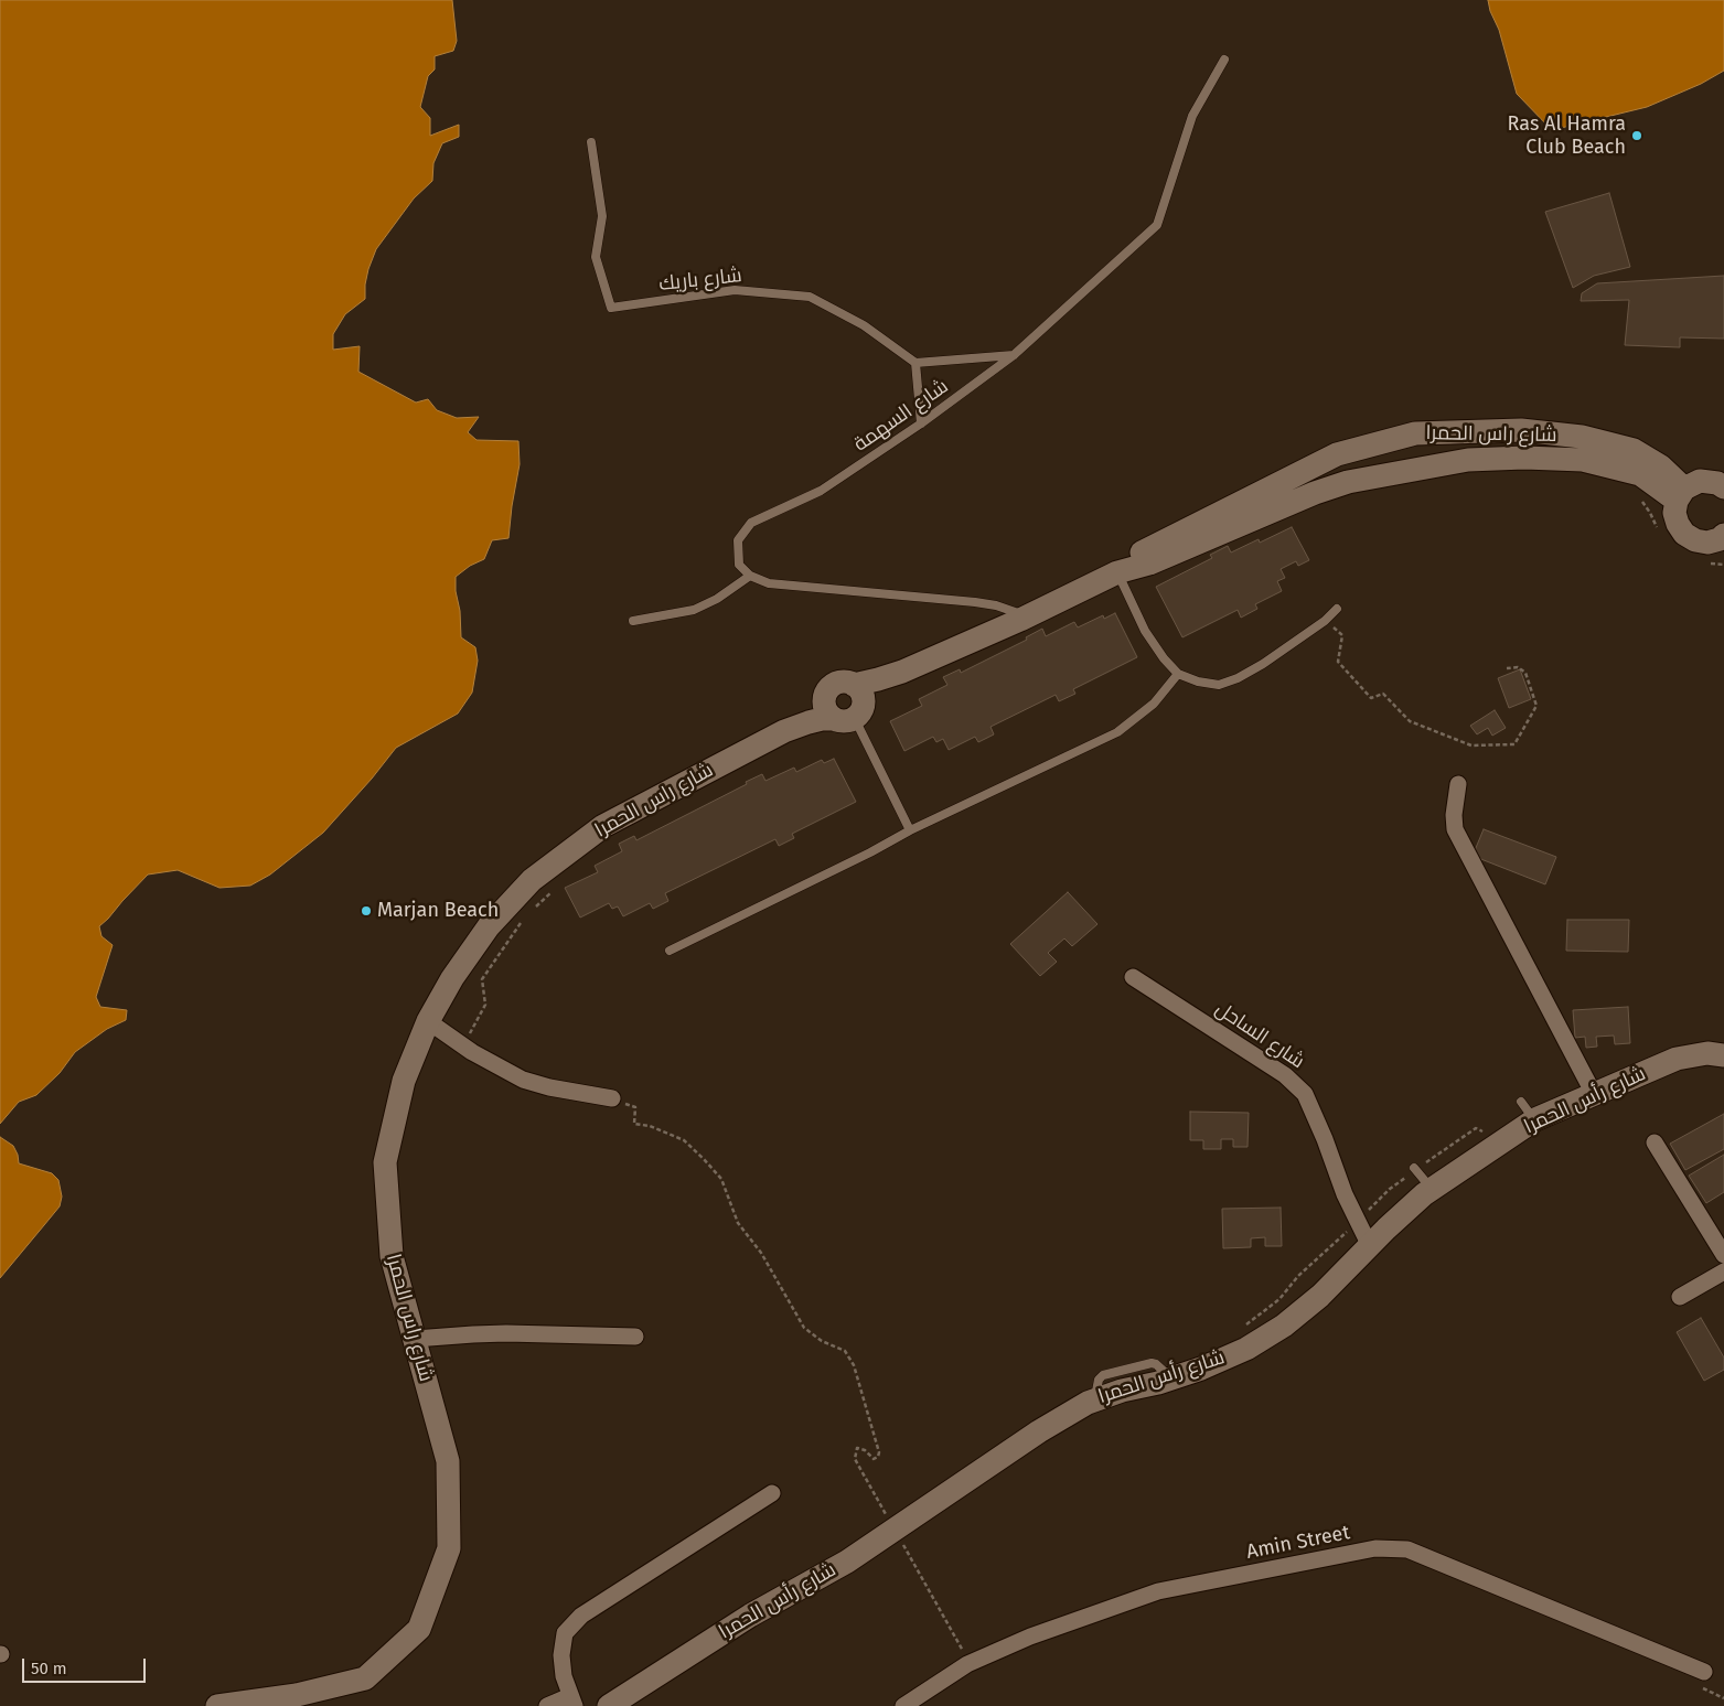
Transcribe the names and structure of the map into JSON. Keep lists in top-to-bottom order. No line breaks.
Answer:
{"streets":{"street":["شارع راس الحمرا","شارع الساحل","شارع رأس الحمرا","Amin Street"],"lane":["شارع باريك","شارع السهمة"]},"crossings":[["شارع الساحل","شارع رأس الحمرا"]],"places":["Ras Al Hamra Club Beach","Marjan Beach"],"scale_bar":"50 m"}
